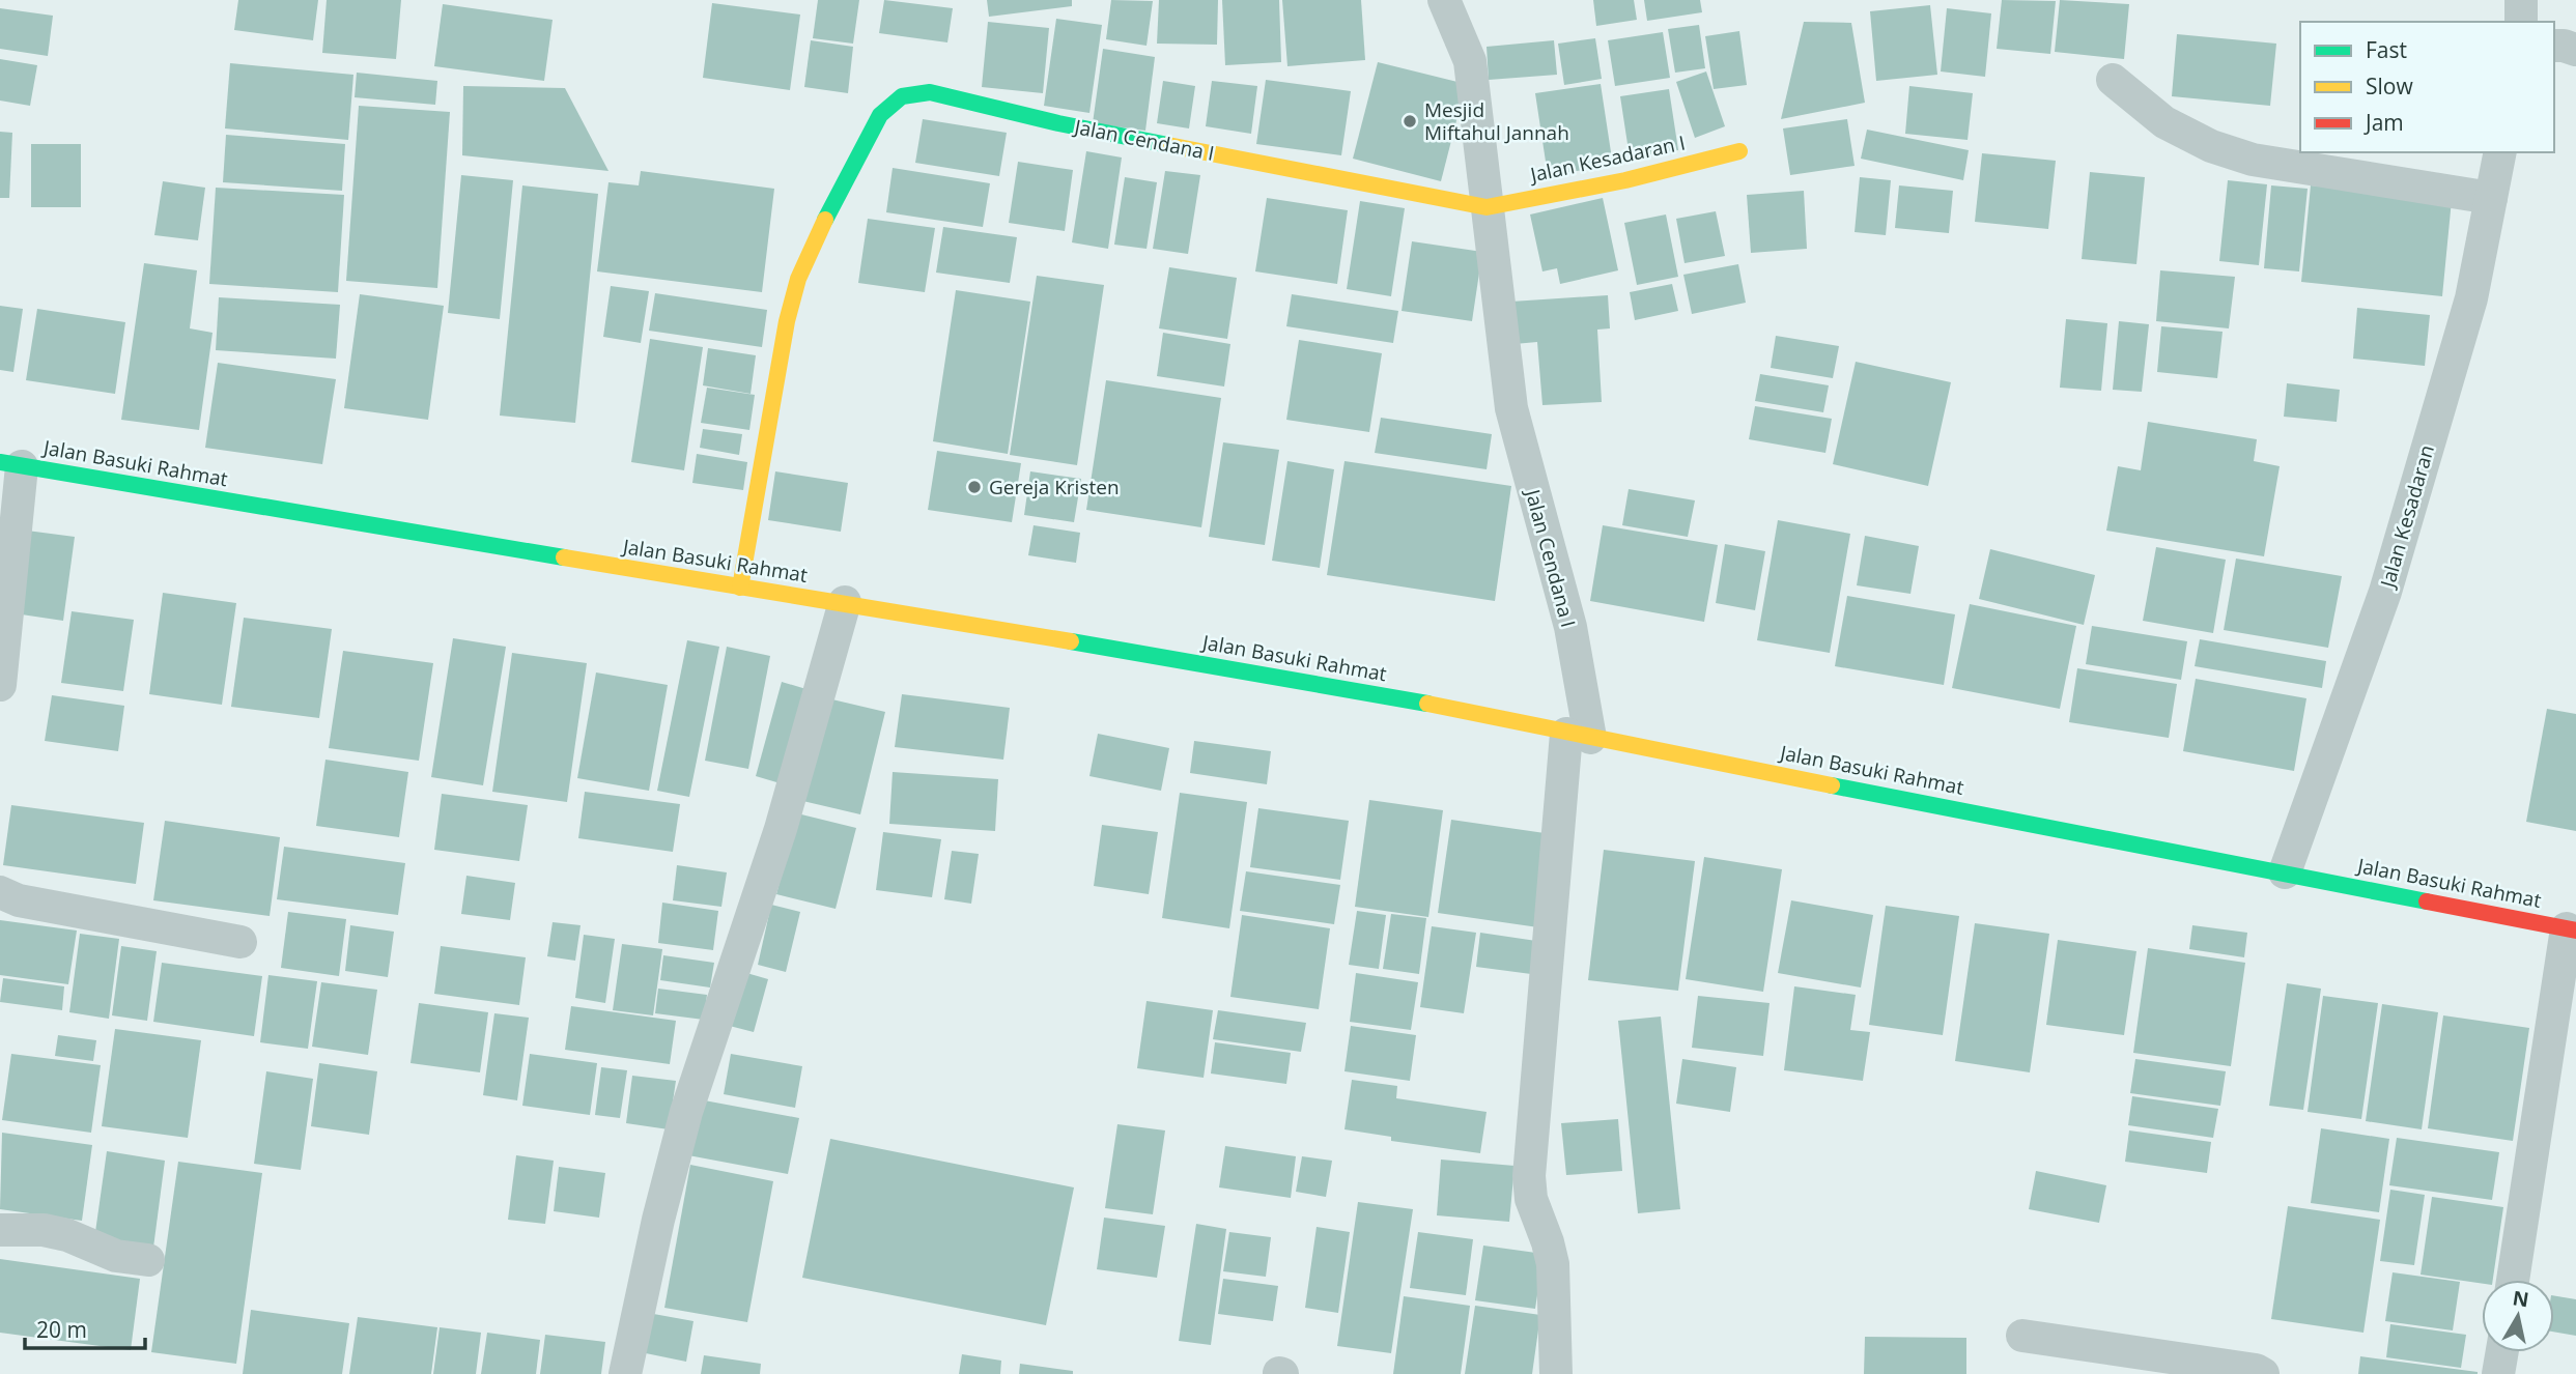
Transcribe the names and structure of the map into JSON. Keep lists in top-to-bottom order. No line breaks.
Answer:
{"streets":{"main road":["Jalan Cendana I","Jalan Kesadaran I","Jalan Basuki Rahmat"],"street":["Jalan Kesadaran"]},"crossings":[["Jalan Cendana I","Jalan Kesadaran I"],["Jalan Cendana I","Jalan Basuki Rahmat"],["Jalan Basuki Rahmat","Jalan Kesadaran"]],"places":["Mesjid Miftahul Jannah","Gereja Kristen"],"legend":["Fast","Slow","Jam"],"scale_bar":"20 m","north":"top"}
